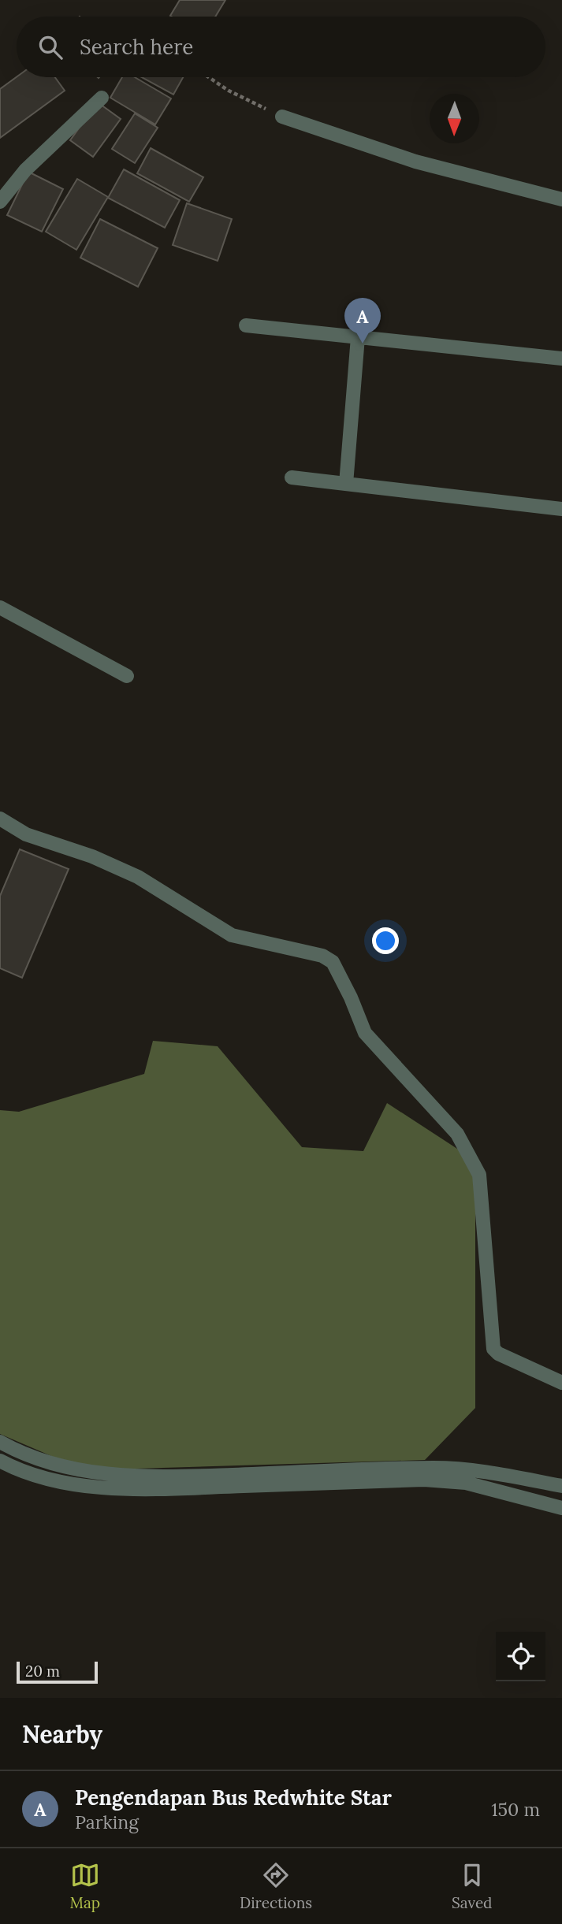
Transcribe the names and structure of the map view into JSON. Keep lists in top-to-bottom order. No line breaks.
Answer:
{"scale_bar":"20 m","north":"bottom","page":{"search":"Search here","pins":"A","scale":"20 m","heading":"Nearby","list":[{"mark":"A","name":"Pengendapan Bus Redwhite Star","note":"Parking","value":"150 m"}],"nav":["Map","Directions","Saved"]}}
